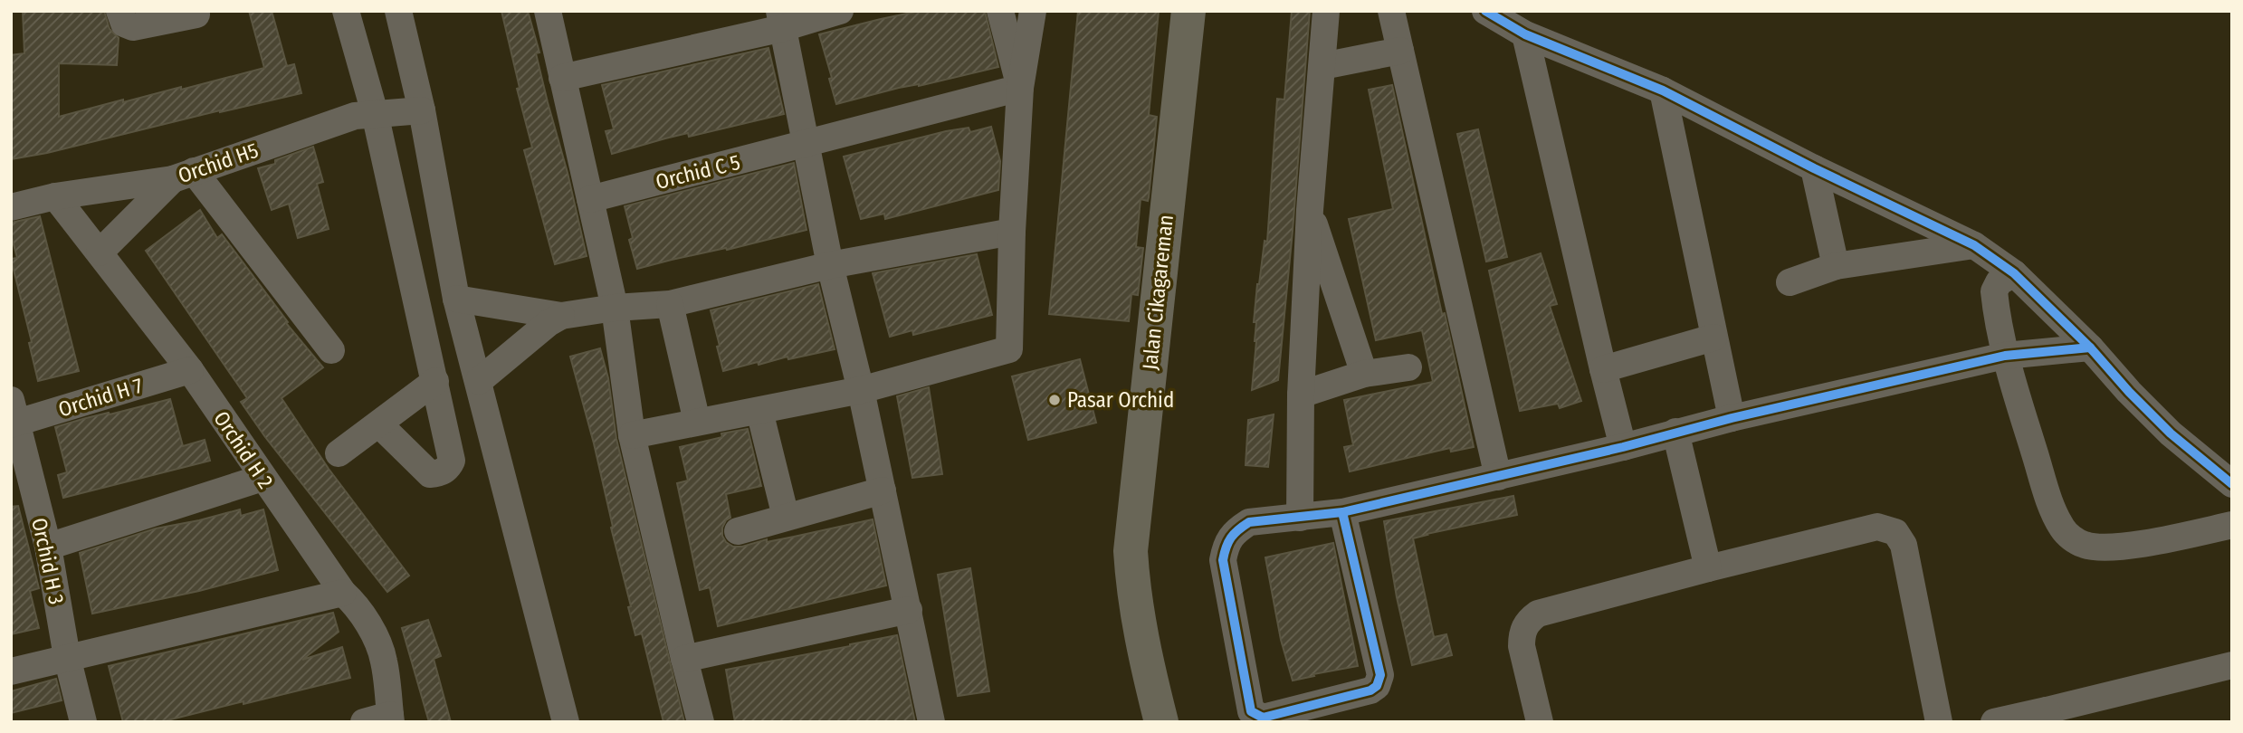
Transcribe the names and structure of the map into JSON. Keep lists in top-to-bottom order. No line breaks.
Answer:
{"streets":{"street":["Orchid H5","Orchid C 5","Jalan Cikagareman","Orchid H 7","Orchid H 2","Orchid H 3"]},"crossings":[["Orchid H5","Orchid H 2"],["Orchid H 7","Orchid H 2"],["Orchid H 7","Orchid H 3"]],"places":["Pasar Orchid"]}
